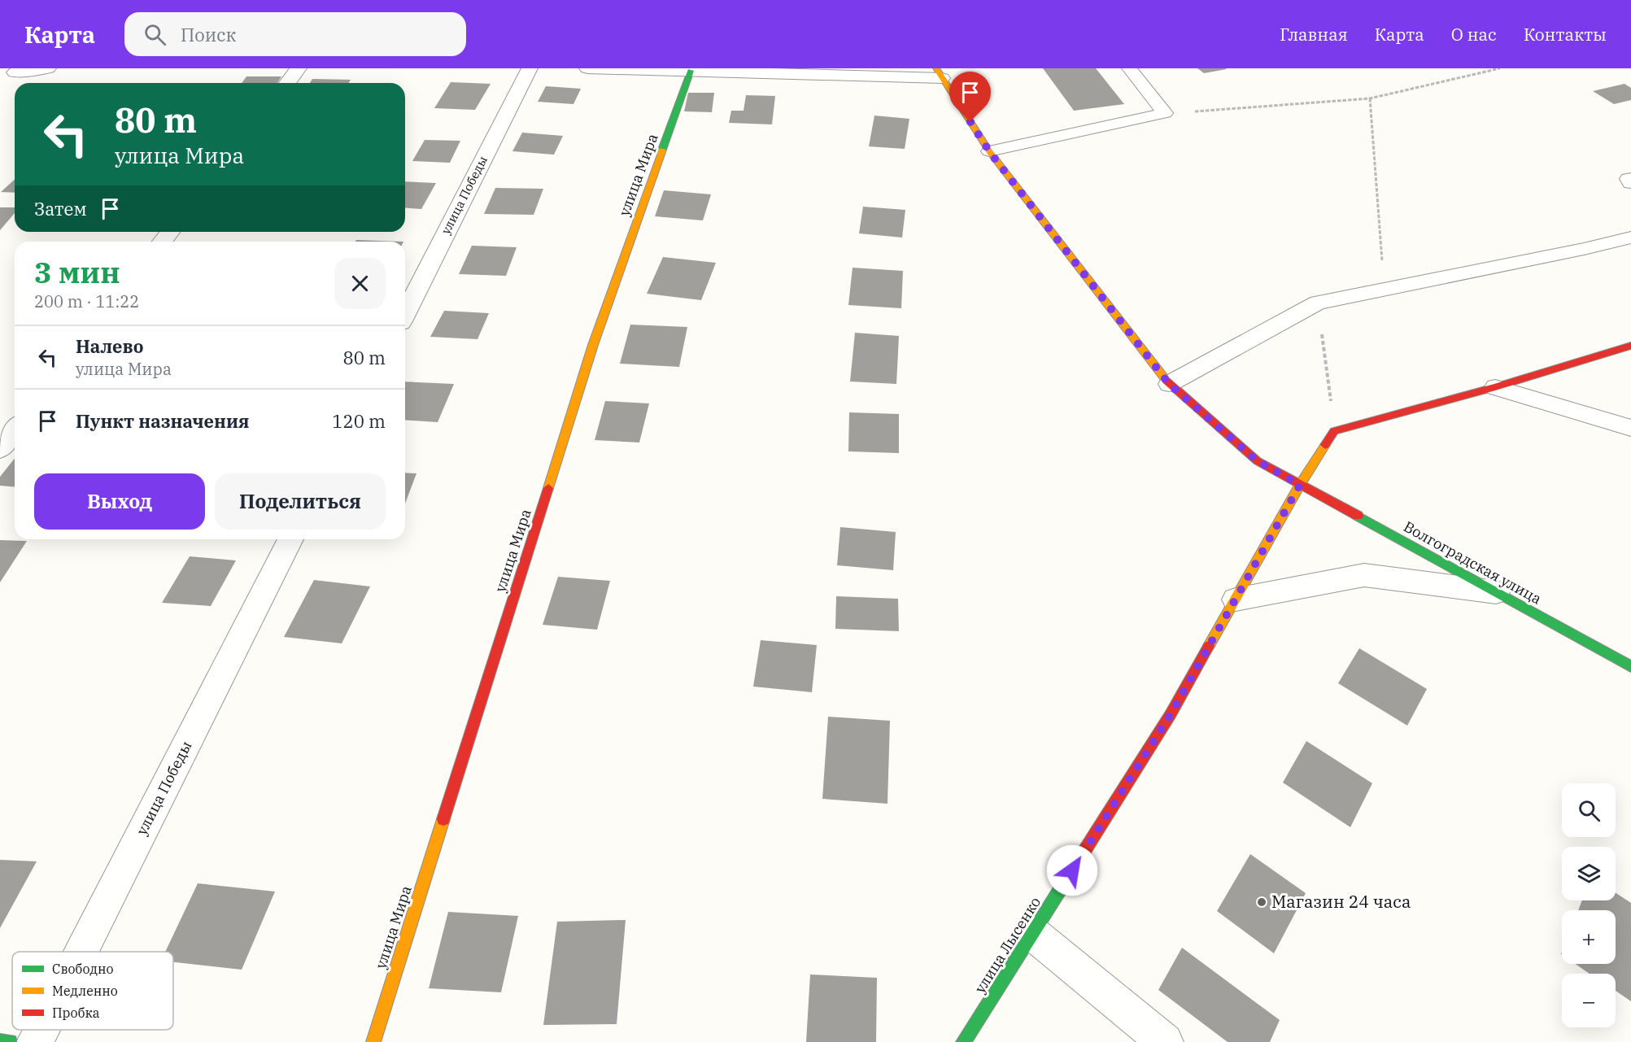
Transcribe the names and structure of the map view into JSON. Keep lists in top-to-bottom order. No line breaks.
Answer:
{"streets":{"street":["улица Мира","улица Победы","Волгоградская улица","улица Лысенко"]},"crossings":[["Волгоградская улица","улица Лысенко"]],"places":["Магазин 24 часа"],"legend":["Свободно","Медленно","Пробка"],"page":{"header":"Карта","search":"Поиск","nav":["Главная","Карта","О нас","Контакты"],"turn":["80 m","улица Мира"],"then":"Затем","heading":["3 мин","200 m · 11:22"],"list":[{"name":"Налево","note":"улица Мира","value":"80 m"},{"name":"Пункт назначения","value":"120 m"}],"buttons":["Выход","Поделиться"],"map_buttons":["+","−"]}}
